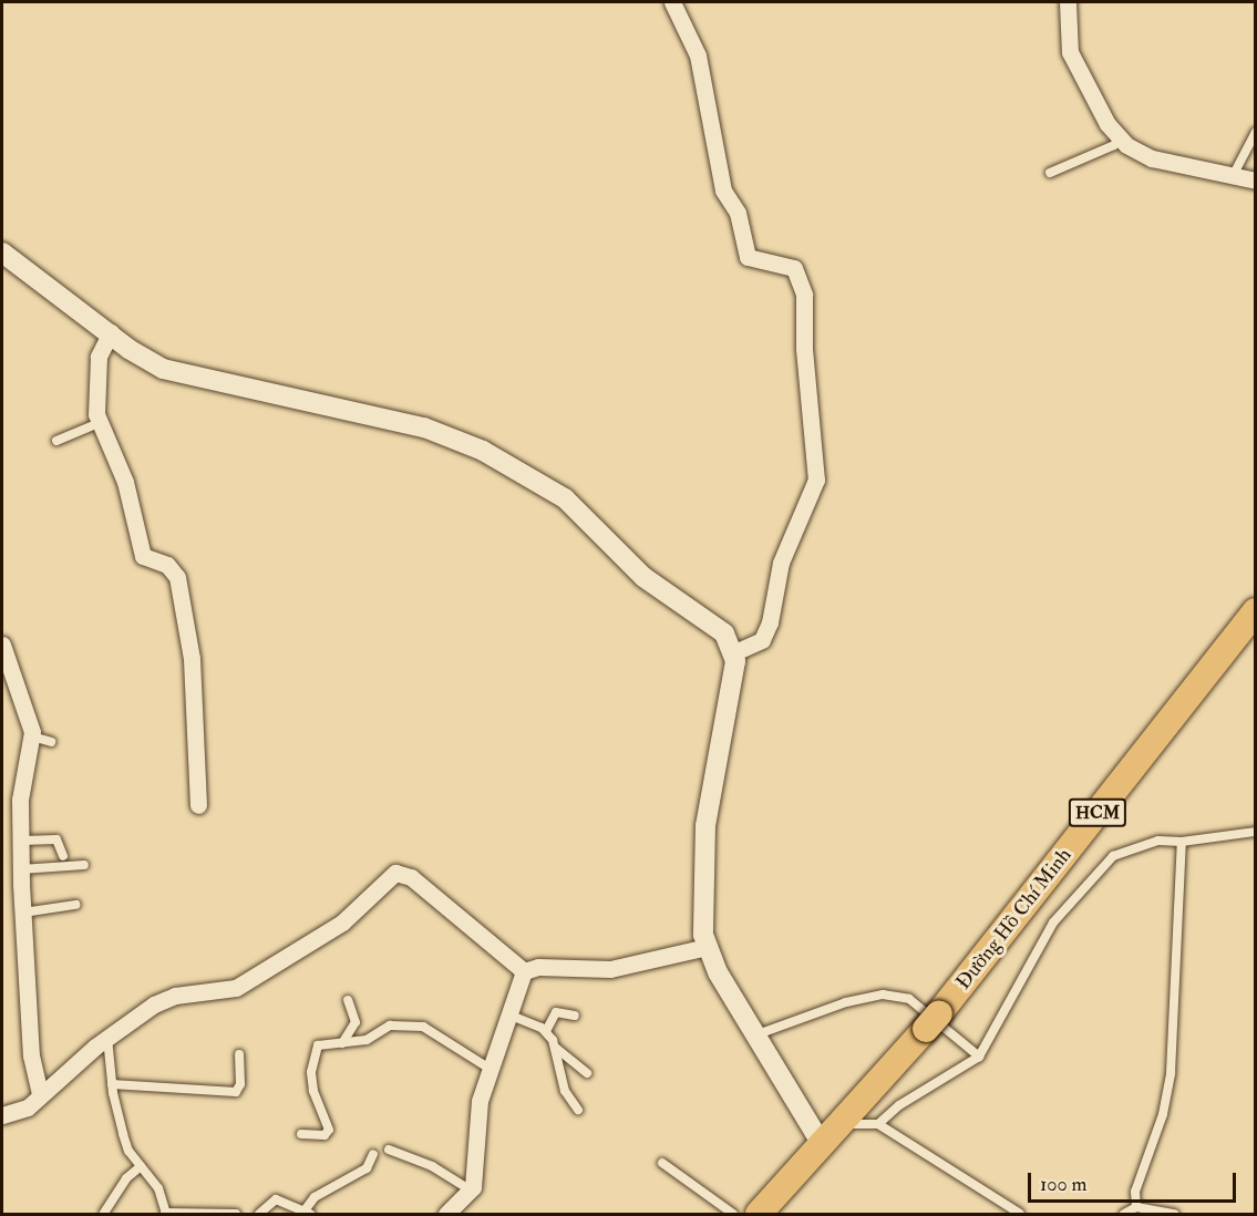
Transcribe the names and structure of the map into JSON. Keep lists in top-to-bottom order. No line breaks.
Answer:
{"streets":{"highway":["HCM","Đường Hồ Chí Minh"]},"scale_bar":"100 m"}
